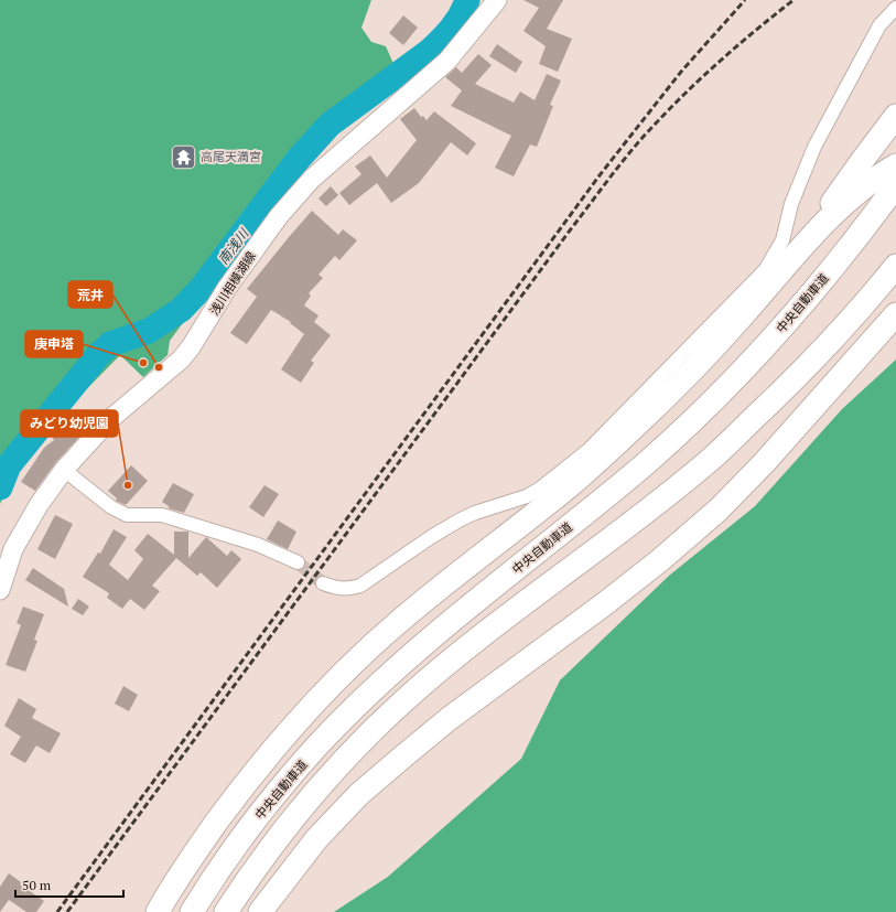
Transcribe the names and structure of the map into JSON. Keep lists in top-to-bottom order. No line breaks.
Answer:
{"streets":{"highway":["中央自動車道"],"main road":["浅川相模湖線"]},"water":["南浅川"],"places":{"temple":["高尾天満宮"],"other":["庚申塔","荒井","みどり幼児園"]},"scale_bar":"50 m"}
